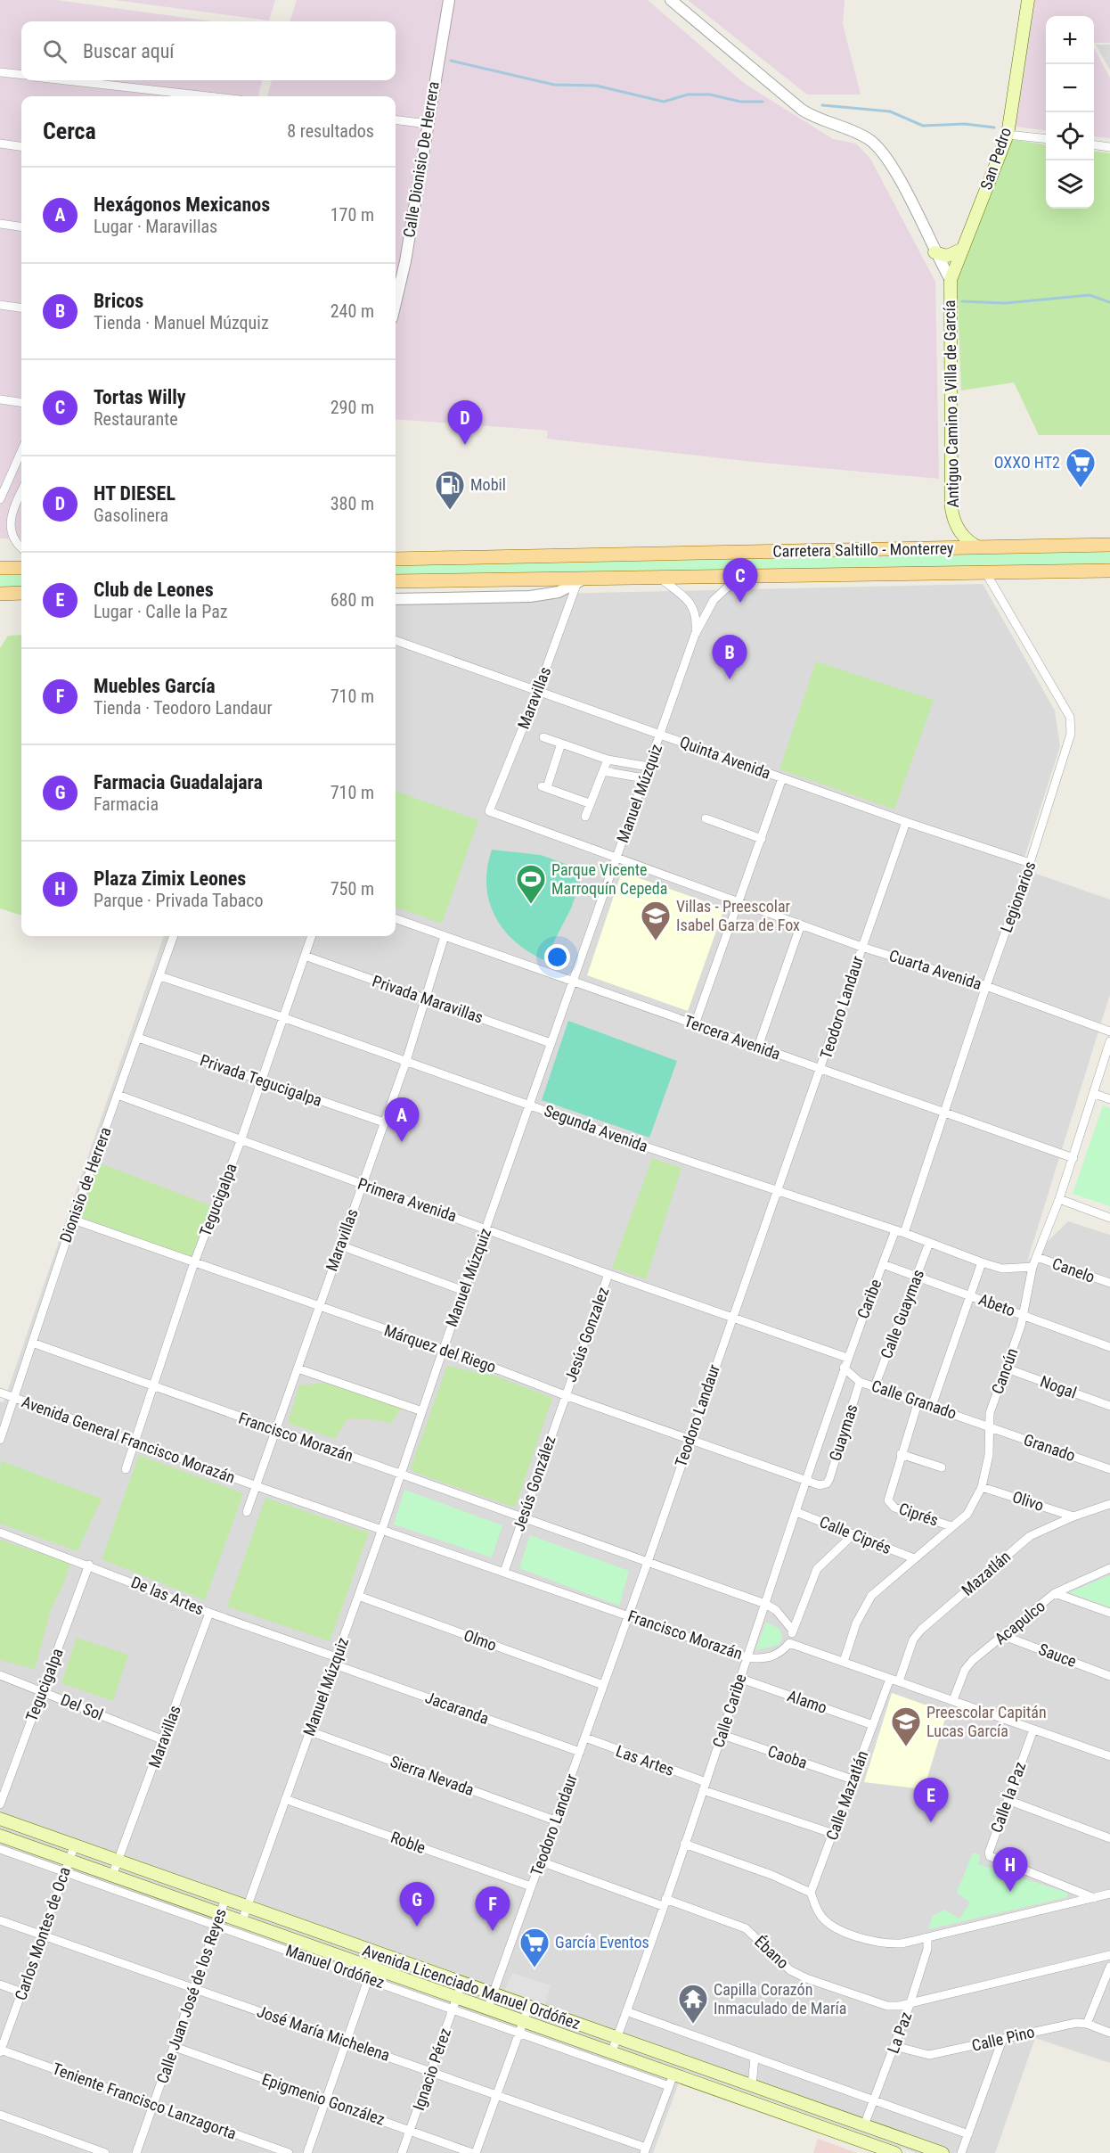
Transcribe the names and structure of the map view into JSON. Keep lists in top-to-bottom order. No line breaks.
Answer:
{"streets":{"main road":["San Pedro","Antiguo Camino a Villa de García","Carretera Saltillo - Monterrey","Avenida Licenciado Manuel Ordóñez"],"street":["Calle Dionisio De Herrera","Maravillas","Quinta Avenida","Manuel Múzquiz","Legionarios","Cuarta Avenida","Privada Maravillas","Teodoro Landaur","Tercera Avenida","Privada Tegucigalpa","Segunda Avenida","Dionisio de Herrera","Tegucigalpa","Primera Avenida","Canelo","Caribe","Abeto","Calle Guaymas","Jesús Gonzalez","Márquez del Riego","Cancún","Nogal","Calle Granado","Guaymas","Francisco Morazán","Avenida General Francisco Morazán","Granado","Jesús González","Olivo","Ciprés","Calle Ciprés","Mazatlán","De las Artes","Acapulco","Olmo","Sauce","Alamo","Del Sol","Jacaranda","Calle Caribe","Caoba","Las Artes","Sierra Nevada","Calle Mazatlán","Calle la Paz","Roble","Carlos Montes de Oca","Ébano","Manuel Ordóñez","Calle Juan José de los Reyes","La Paz","José María Michelena","Calle Pino","Ignacio Pérez","Epigmenio González","Teniente Francisco Lanzagorta"]},"crossings":[["San Pedro","Antiguo Camino a Villa de García"],["Antiguo Camino a Villa de García","Carretera Saltillo - Monterrey"],["Carretera Saltillo - Monterrey","Maravillas"],["Carretera Saltillo - Monterrey","Manuel Múzquiz"],["Carretera Saltillo - Monterrey","Legionarios"],["Maravillas","Quinta Avenida"],["Maravillas","Cuarta Avenida"],["Maravillas","Privada Maravillas"],["Maravillas","Tercera Avenida"],["Maravillas","Privada Tegucigalpa"],["Maravillas","Segunda Avenida"],["Maravillas","Primera Avenida"],["Maravillas","Márquez del Riego"],["Maravillas","Francisco Morazán"],["Maravillas","Avenida General Francisco Morazán"],["Maravillas","De las Artes"],["Maravillas","Del Sol"],["Maravillas","Avenida Licenciado Manuel Ordóñez"],["Quinta Avenida","Manuel Múzquiz"],["Quinta Avenida","Legionarios"],["Quinta Avenida","Teodoro Landaur"],["Manuel Múzquiz","Cuarta Avenida"],["Manuel Múzquiz","Privada Maravillas"],["Manuel Múzquiz","Tercera Avenida"],["Manuel Múzquiz","Segunda Avenida"],["Manuel Múzquiz","Primera Avenida"],["Manuel Múzquiz","Márquez del Riego"],["Manuel Múzquiz","Francisco Morazán"],["Manuel Múzquiz","De las Artes"],["Manuel Múzquiz","Olmo"],["Manuel Múzquiz","Jacaranda"],["Manuel Múzquiz","Sierra Nevada"],["Manuel Múzquiz","Roble"],["Manuel Múzquiz","Avenida Licenciado Manuel Ordóñez"],["Legionarios","Cuarta Avenida"],["Legionarios","Tercera Avenida"],["Legionarios","Segunda Avenida"],["Legionarios","Caribe"],["Cuarta Avenida","Teodoro Landaur"],["Privada Maravillas","Tegucigalpa"],["Teodoro Landaur","Tercera Avenida"],["Teodoro Landaur","Segunda Avenida"],["Teodoro Landaur","Primera Avenida"],["Teodoro Landaur","Márquez del Riego"],["Teodoro Landaur","Francisco Morazán"],["Teodoro Landaur","Olmo"],["Teodoro Landaur","Jacaranda"],["Teodoro Landaur","Las Artes"],["Teodoro Landaur","Sierra Nevada"],["Teodoro Landaur","Roble"],["Teodoro Landaur","Ébano"],["Teodoro Landaur","Avenida Licenciado Manuel Ordóñez"],["Tercera Avenida","Cancún"],["Privada Tegucigalpa","Dionisio de Herrera"],["Privada Tegucigalpa","Tegucigalpa"],["Segunda Avenida","Dionisio de Herrera"],["Segunda Avenida","Tegucigalpa"],["Segunda Avenida","Caribe"],["Segunda Avenida","Calle Guaymas"],["Segunda Avenida","Cancún"],["Dionisio de Herrera","Primera Avenida"],["Dionisio de Herrera","Márquez del Riego"],["Dionisio de Herrera","Francisco Morazán"],["Dionisio de Herrera","Avenida General Francisco Morazán"],["Tegucigalpa","Primera Avenida"],["Tegucigalpa","Márquez del Riego"],["Tegucigalpa","Francisco Morazán"],["Tegucigalpa","Avenida General Francisco Morazán"],["Tegucigalpa","De las Artes"],["Tegucigalpa","Del Sol"],["Primera Avenida","Caribe"],["Primera Avenida","Jesús Gonzalez"],["Canelo","Cancún"],["Caribe","Abeto"],["Caribe","Calle Granado"],["Caribe","Calle Caribe"],["Abeto","Calle Guaymas"],["Abeto","Cancún"],["Calle Guaymas","Calle Granado"],["Jesús Gonzalez","Márquez del Riego"],["Jesús Gonzalez","Jesús González"],["Márquez del Riego","Guaymas"],["Márquez del Riego","Jesús González"],["Márquez del Riego","Calle Caribe"],["Cancún","Nogal"],["Cancún","Calle Granado"],["Cancún","Granado"],["Cancún","Olivo"],["Cancún","Ciprés"],["Cancún","Calle Ciprés"],["Calle Granado","Guaymas"],["Calle Granado","Granado"],["Calle Granado","Calle Caribe"],["Francisco Morazán","Avenida General Francisco Morazán"],["Francisco Morazán","Jesús González"],["Francisco Morazán","Calle Caribe"],["Olivo","Mazatlán"],["Calle Ciprés","Calle Caribe"],["Mazatlán","Calle Mazatlán"],["De las Artes","Jacaranda"],["Acapulco","Sauce"],["Alamo","Calle Caribe"],["Alamo","Calle Mazatlán"],["Calle Caribe","Caoba"],["Calle Caribe","Las Artes"],["Calle Caribe","Ébano"],["Calle Caribe","Avenida Licenciado Manuel Ordóñez"],["Caoba","Calle Mazatlán"],["Las Artes","Calle Mazatlán"],["Carlos Montes de Oca","Manuel Ordóñez"],["Carlos Montes de Oca","Avenida Licenciado Manuel Ordóñez"],["Carlos Montes de Oca","José María Michelena"],["Carlos Montes de Oca","Teniente Francisco Lanzagorta"],["Ébano","La Paz"],["Manuel Ordóñez","Avenida Licenciado Manuel Ordóñez"],["Manuel Ordóñez","Calle Juan José de los Reyes"],["Avenida Licenciado Manuel Ordóñez","Calle Juan José de los Reyes"],["Avenida Licenciado Manuel Ordóñez","La Paz"],["Avenida Licenciado Manuel Ordóñez","Ignacio Pérez"],["Calle Juan José de los Reyes","José María Michelena"],["Calle Juan José de los Reyes","Epigmenio González"],["Calle Juan José de los Reyes","Teniente Francisco Lanzagorta"],["La Paz","Calle Pino"],["José María Michelena","Ignacio Pérez"],["Ignacio Pérez","Epigmenio González"]],"places":{"supermarket":["OXXO HT2","García Eventos"],"fuel station":["Mobil"],"sports":["Parque Vicente Marroquín Cepeda"],"school or university":["Villas - Preescolar Isabel Garza de Fox","Preescolar Capitán Lucas García"],"temple":["Capilla Corazón Inmaculado de María"]},"page":{"map_buttons":["+","−"],"search":"Buscar aquí","heading":["Cerca","8 resultados"],"list":[{"mark":"A","name":"Hexágonos Mexicanos","note":"Lugar · Maravillas","value":"170 m"},{"mark":"B","name":"Bricos","note":"Tienda · Manuel Múzquiz","value":"240 m"},{"mark":"C","name":"Tortas Willy","note":"Restaurante","value":"290 m"},{"mark":"D","name":"HT DIESEL","note":"Gasolinera","value":"380 m"},{"mark":"E","name":"Club de Leones","note":"Lugar · Calle la Paz","value":"680 m"},{"mark":"F","name":"Muebles García","note":"Tienda · Teodoro Landaur","value":"710 m"},{"mark":"G","name":"Farmacia Guadalajara","note":"Farmacia","value":"710 m"},{"mark":"H","name":"Plaza Zimix Leones","note":"Parque · Privada Tabaco","value":"750 m"}],"pins":["D","C","B","A","E","H","G","F"]}}
